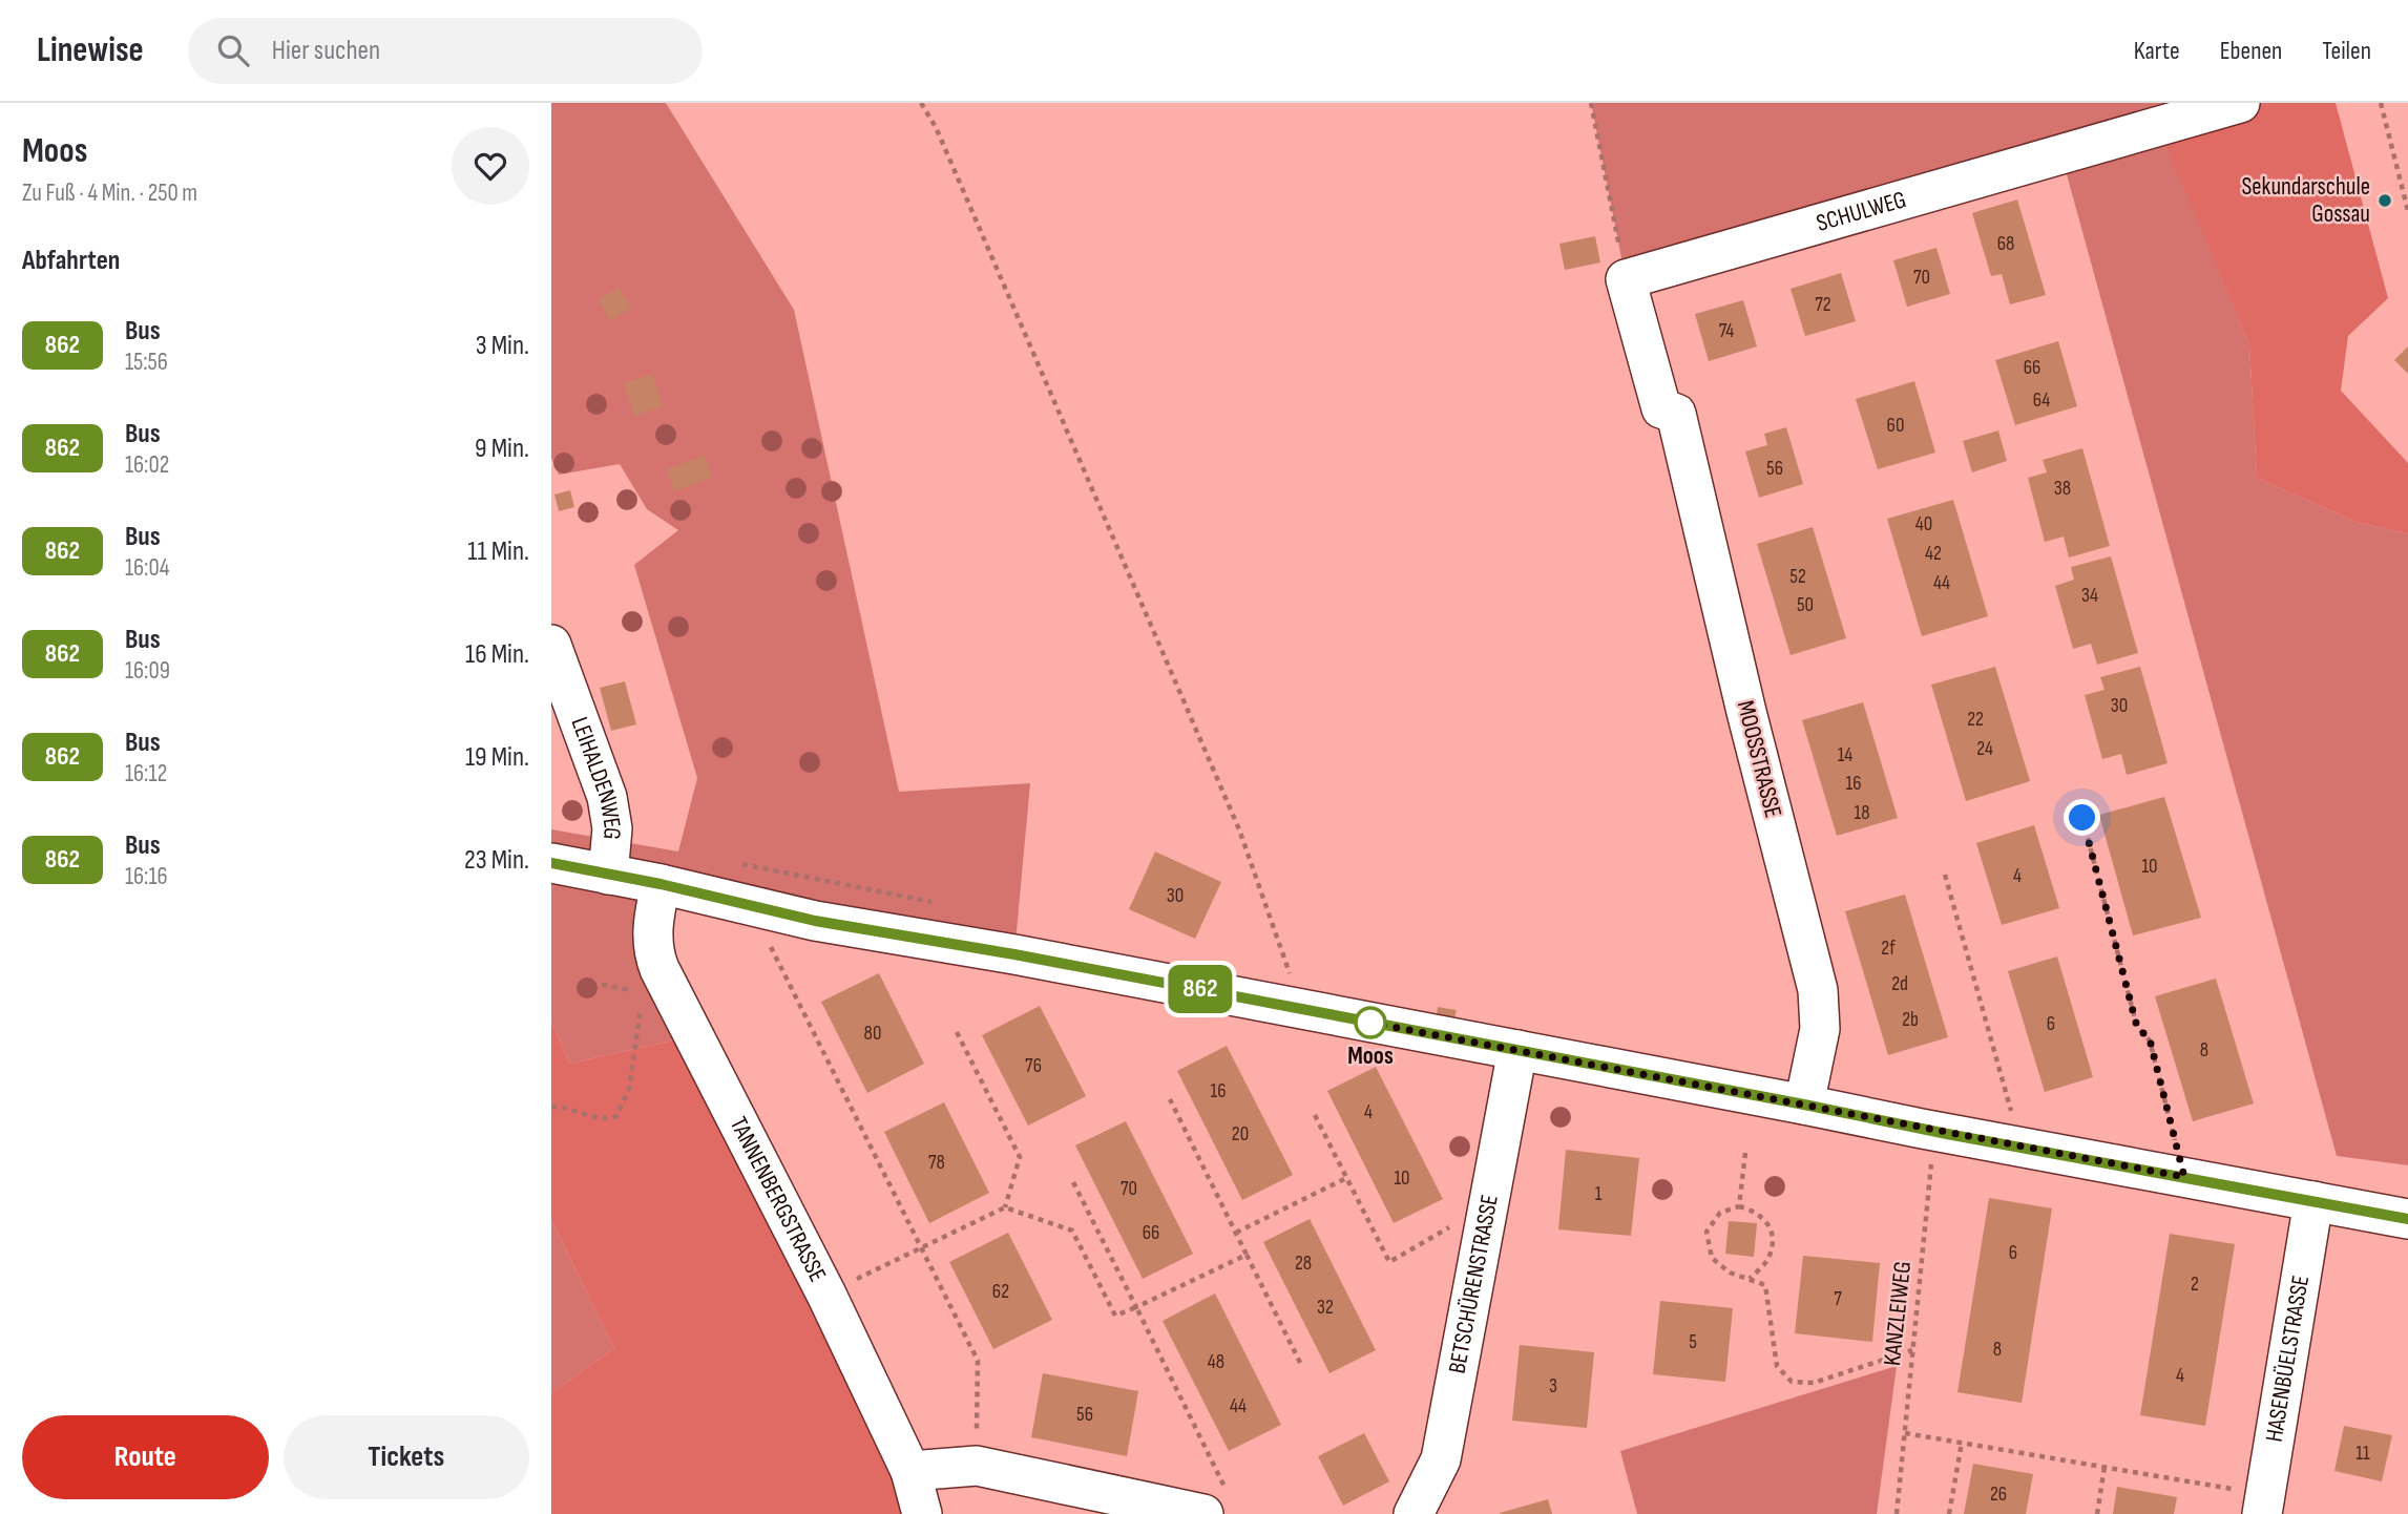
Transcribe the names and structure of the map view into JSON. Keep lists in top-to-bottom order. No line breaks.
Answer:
{"streets":{"street":["SCHULWEG","MOOSSTRASSE","LEIHALDENWEG","TANNENBERGSTRASSE","BETSCHÜRENSTRASSE","HASENBÜELSTRASSE"],"path":["KANZLEIWEG"]},"crossings":[["SCHULWEG","MOOSSTRASSE"]],"places":["Sekundarschule Gossau","Moos"],"lines":["bus line 862"],"house_numbers":["68","70","72","74","66","64","60","56","38","40","42","52","44","34","50","30","22","24","14","16","18","10","4","30","2f","2d","2b","6","80","8","76","16","4","20","78","10","70","1","66","6","28","2","62","7","32","5","8","48","4","3","44","56","11","26"],"page":{"header":"Linewise","search":"Hier suchen","nav":["Karte","Ebenen","Teilen"],"heading":[["Moos","Zu Fuß · 4 Min. · 250 m"],"Abfahrten"],"on_map":"862","list":[{"mark":"862","name":"Bus","note":"15:56","value":"3 Min."},{"mark":"862","name":"Bus","note":"16:02","value":"9 Min."},{"mark":"862","name":"Bus","note":"16:04","value":"11 Min."},{"mark":"862","name":"Bus","note":"16:09","value":"16 Min."},{"mark":"862","name":"Bus","note":"16:12","value":"19 Min."},{"mark":"862","name":"Bus","note":"16:16","value":"23 Min."}],"buttons":["Route","Tickets"]}}
